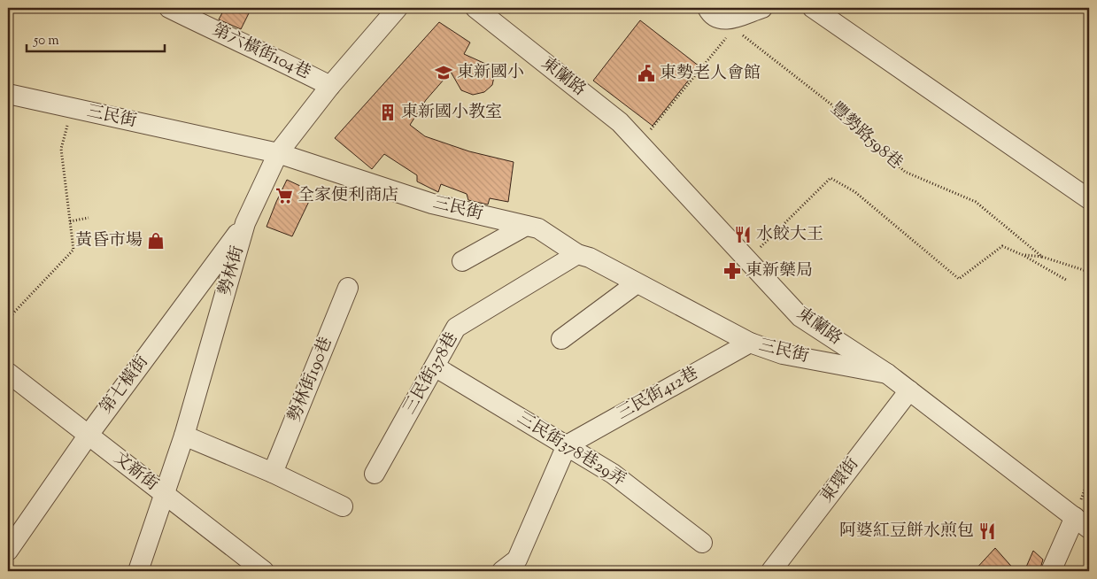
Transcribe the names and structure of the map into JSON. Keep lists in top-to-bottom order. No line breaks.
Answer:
{"streets":{"street":["第六橫街104巷","東蘭路","三民街","勢林街","三民街378巷","勢林街190巷","第七橫街","三民街412巷","三民街378巷29弄","文新街","東環街"],"path":["豐勢路598巷"]},"crossings":[["第六橫街104巷","勢林街"],["東蘭路","三民街"],["東蘭路","東環街"],["三民街","勢林街"],["三民街","三民街378巷"],["三民街","三民街412巷"],["勢林街","第七橫街"],["勢林街","文新街"],["三民街378巷","三民街378巷29弄"],["第七橫街","文新街"],["三民街412巷","三民街378巷29弄"]],"places":{"school or university":["東新國小"],"public building":["東勢老人會館"],"building":["東新國小教室"],"supermarket":["全家便利商店"],"restaurant":["水餃大王","阿婆紅豆餅水煎包"],"shop":["黃昏市場"],"pharmacy":["東新藥局"]},"scale_bar":"50 m"}
